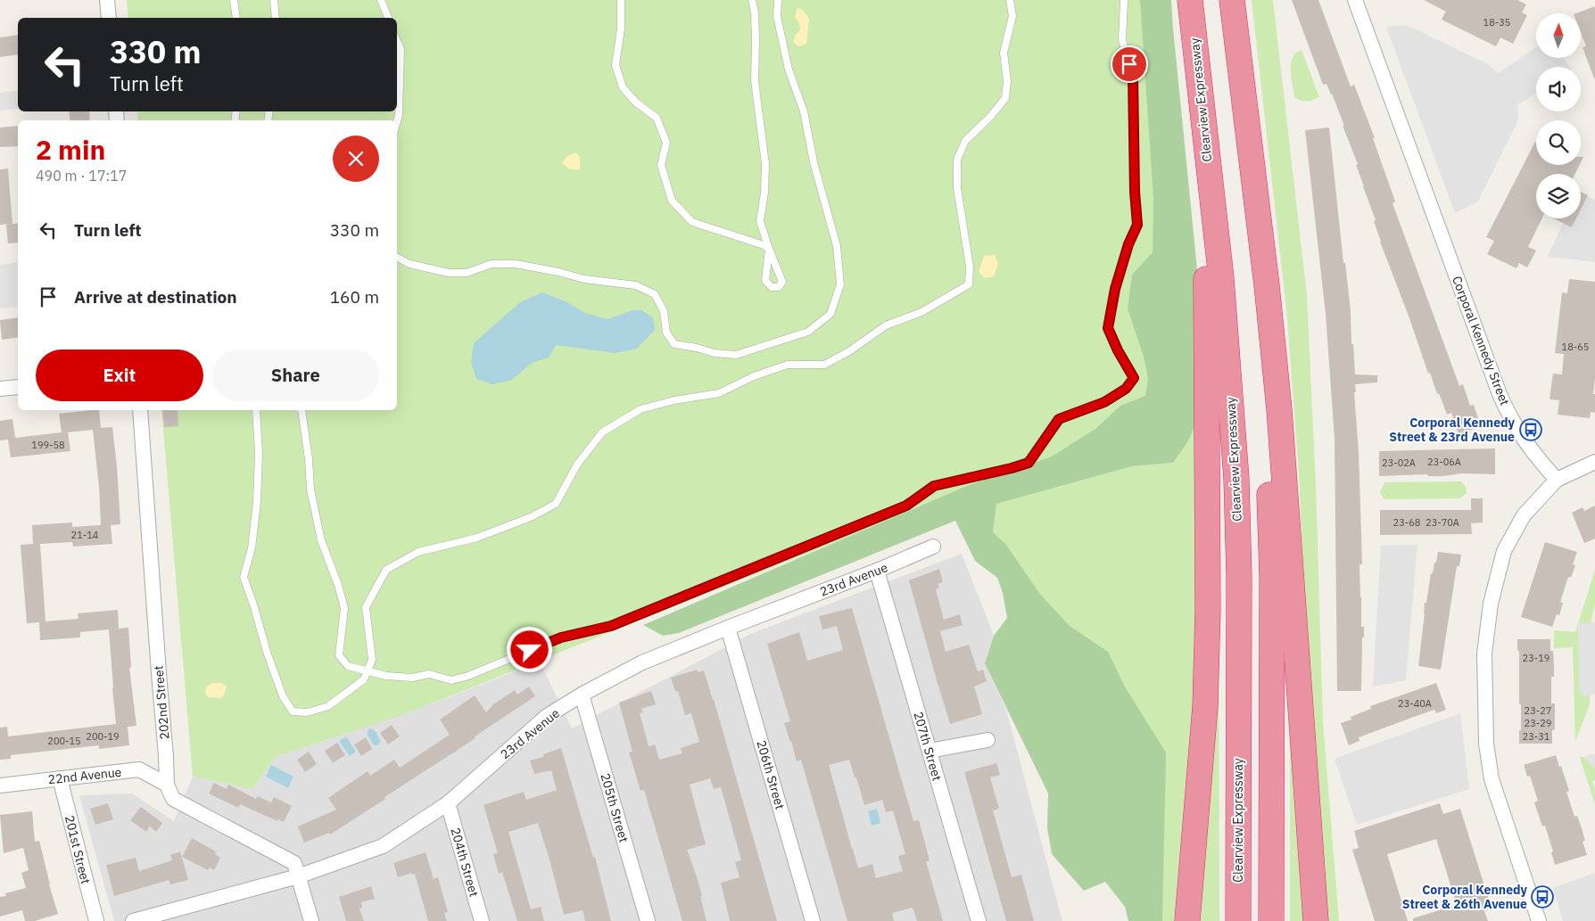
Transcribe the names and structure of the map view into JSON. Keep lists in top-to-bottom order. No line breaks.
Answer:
{"streets":{"highway":["Clearview Expressway"],"street":["Corporal Kennedy Street","23rd Avenue","202nd Street","207th Street","206th Street","22nd Avenue","205th Street","201st Street","204th Street"]},"crossings":[["23rd Avenue","207th Street"],["23rd Avenue","206th Street"],["23rd Avenue","205th Street"],["23rd Avenue","204th Street"],["202nd Street","22nd Avenue"],["22nd Avenue","201st Street"]],"places":{"bus stop":["Corporal Kennedy Street & 23rd Avenue","Corporal Kennedy Street & 26th Avenue"]},"house_numbers":["18-35","18-65","199-58","23-06A","23-02A","23-68","23-70A","21-14","23-19","23-40A","23-27","23-29","200-19","23-31","200-15"],"north":"top","page":{"turn":["330 m","Turn left"],"heading":["2 min","490 m · 17:17"],"list":[{"name":"Turn left","value":"330 m"},{"name":"Arrive at destination","value":"160 m"}],"buttons":["Exit","Share"]}}
